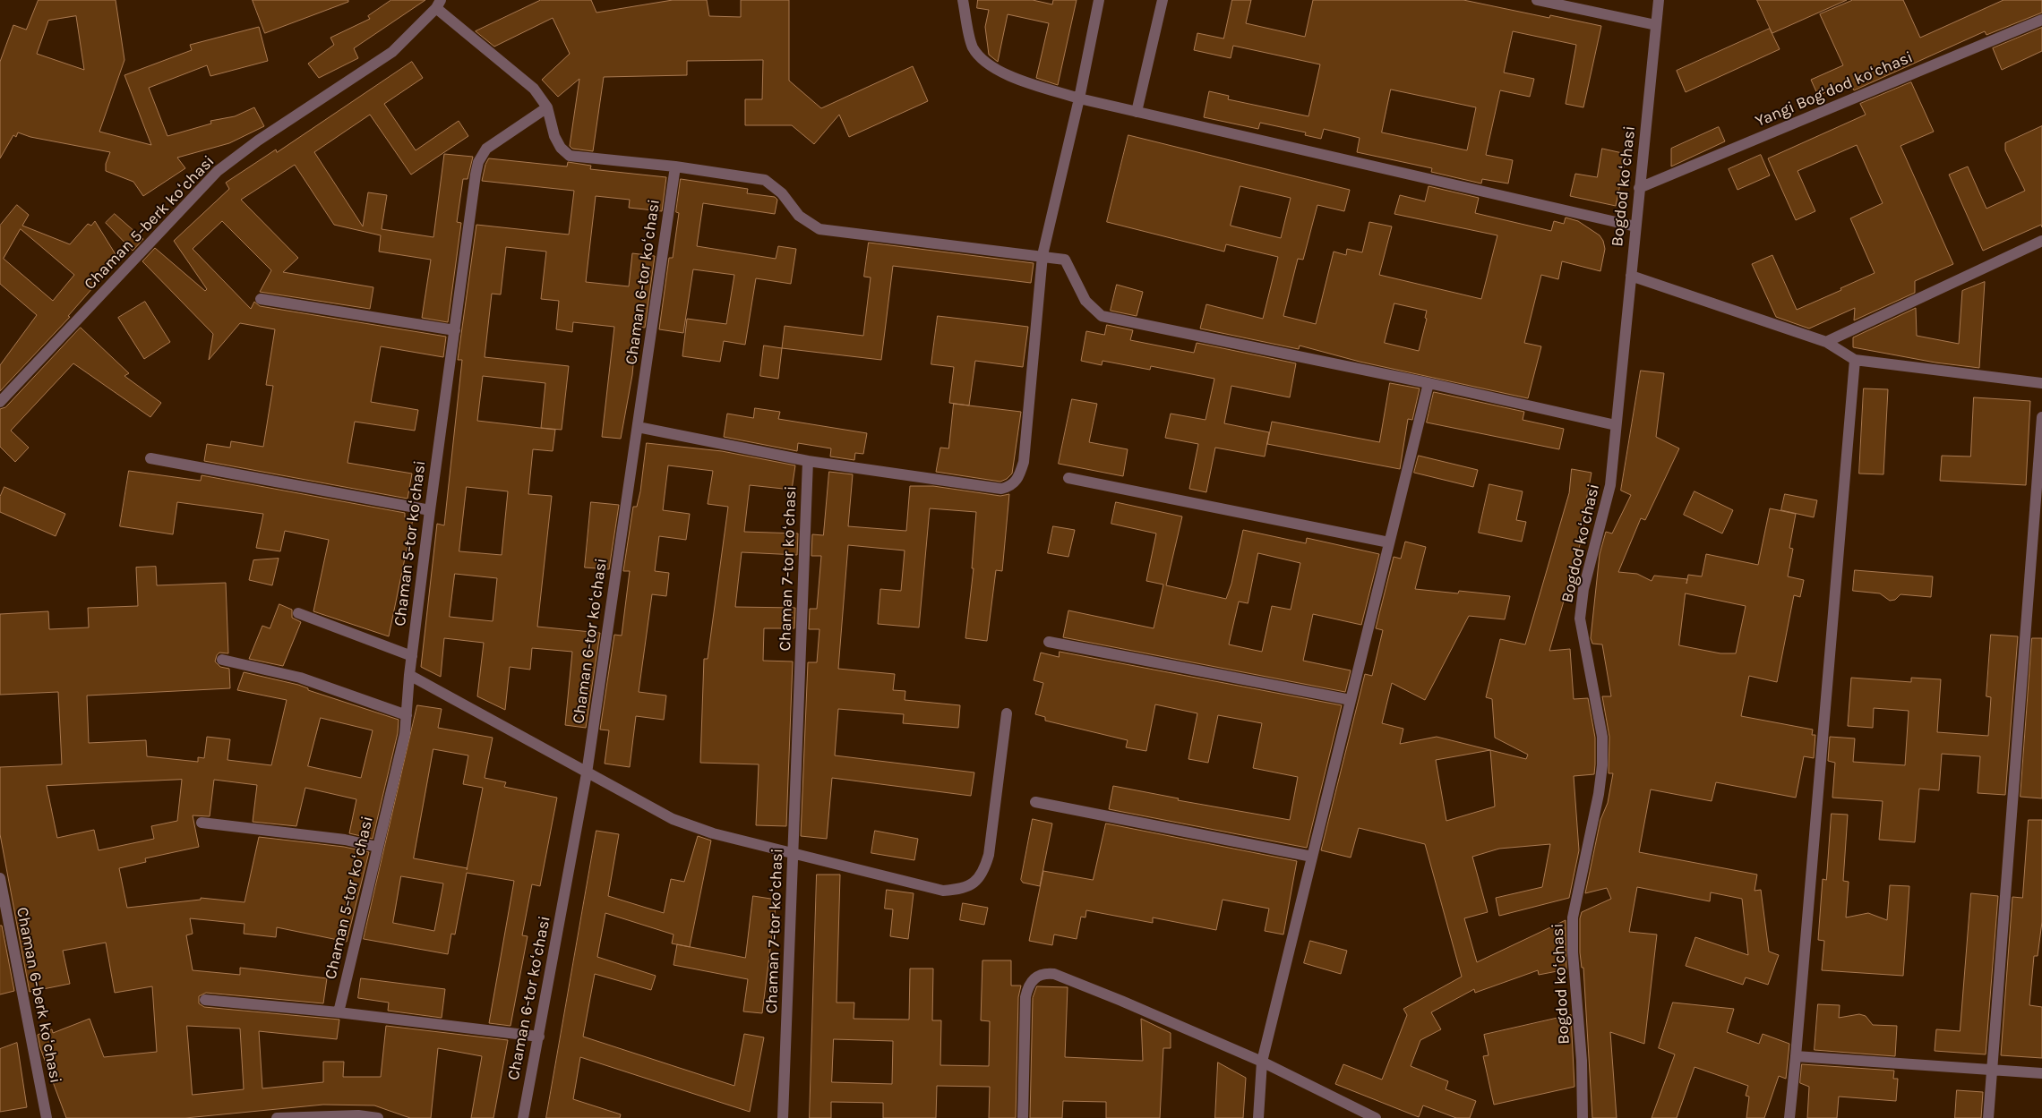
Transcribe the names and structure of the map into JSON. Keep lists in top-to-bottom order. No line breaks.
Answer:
{"streets":{"street":["Yangi Bogʻdod koʻchasi","Bogdod koʻchasi","Chaman 5-berk koʻchasi","Chaman 6-tor koʻchasi","Chaman 5-tor koʻchasi","Chaman 7-tor koʻchasi","Chaman 6-berk koʻchasi"]},"crossings":[["Yangi Bogʻdod koʻchasi","Bogdod koʻchasi"]]}
